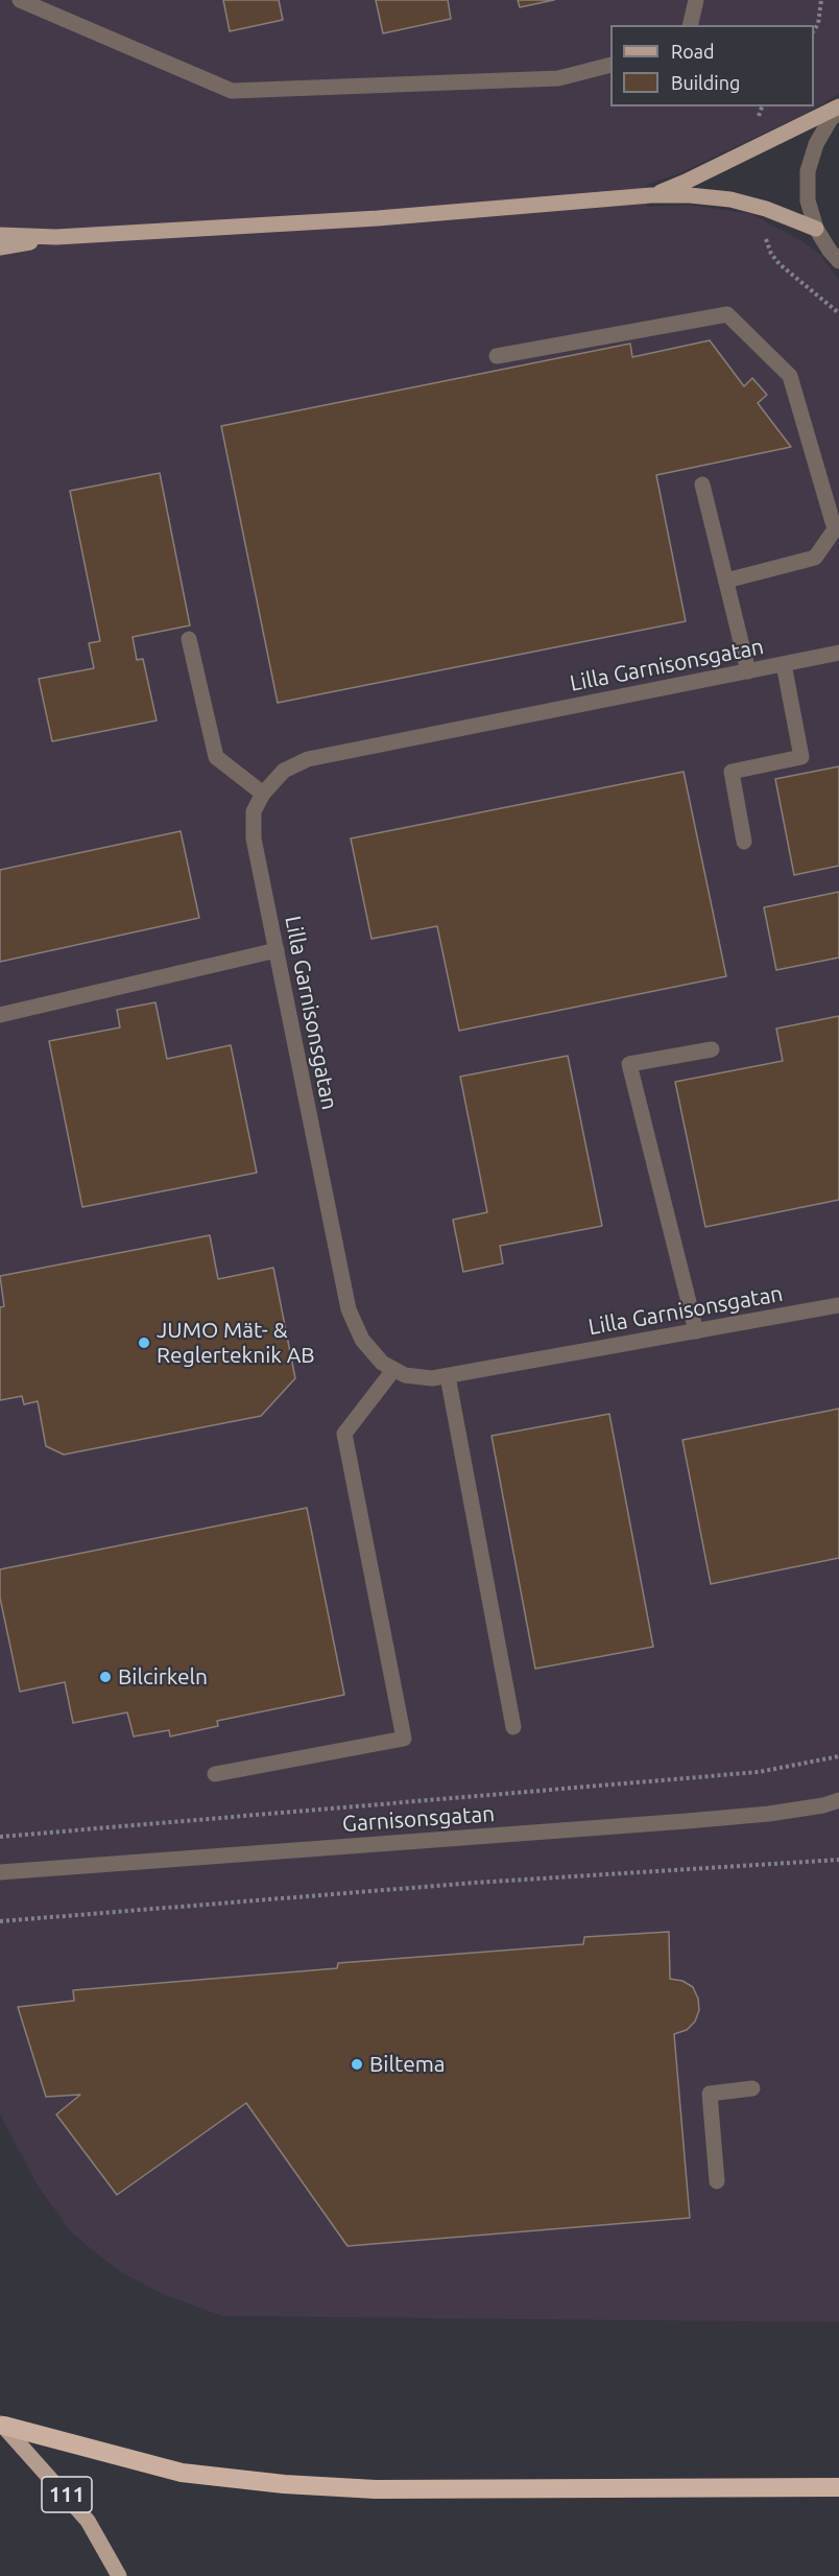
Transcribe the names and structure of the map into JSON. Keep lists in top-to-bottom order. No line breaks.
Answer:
{"streets":{"main road":["111"],"street":["Lilla Garnisonsgatan","Garnisonsgatan"]},"places":["JUMO Mät- & Reglerteknik AB","Bilcirkeln","Biltema"],"legend":["Road","Building"]}
